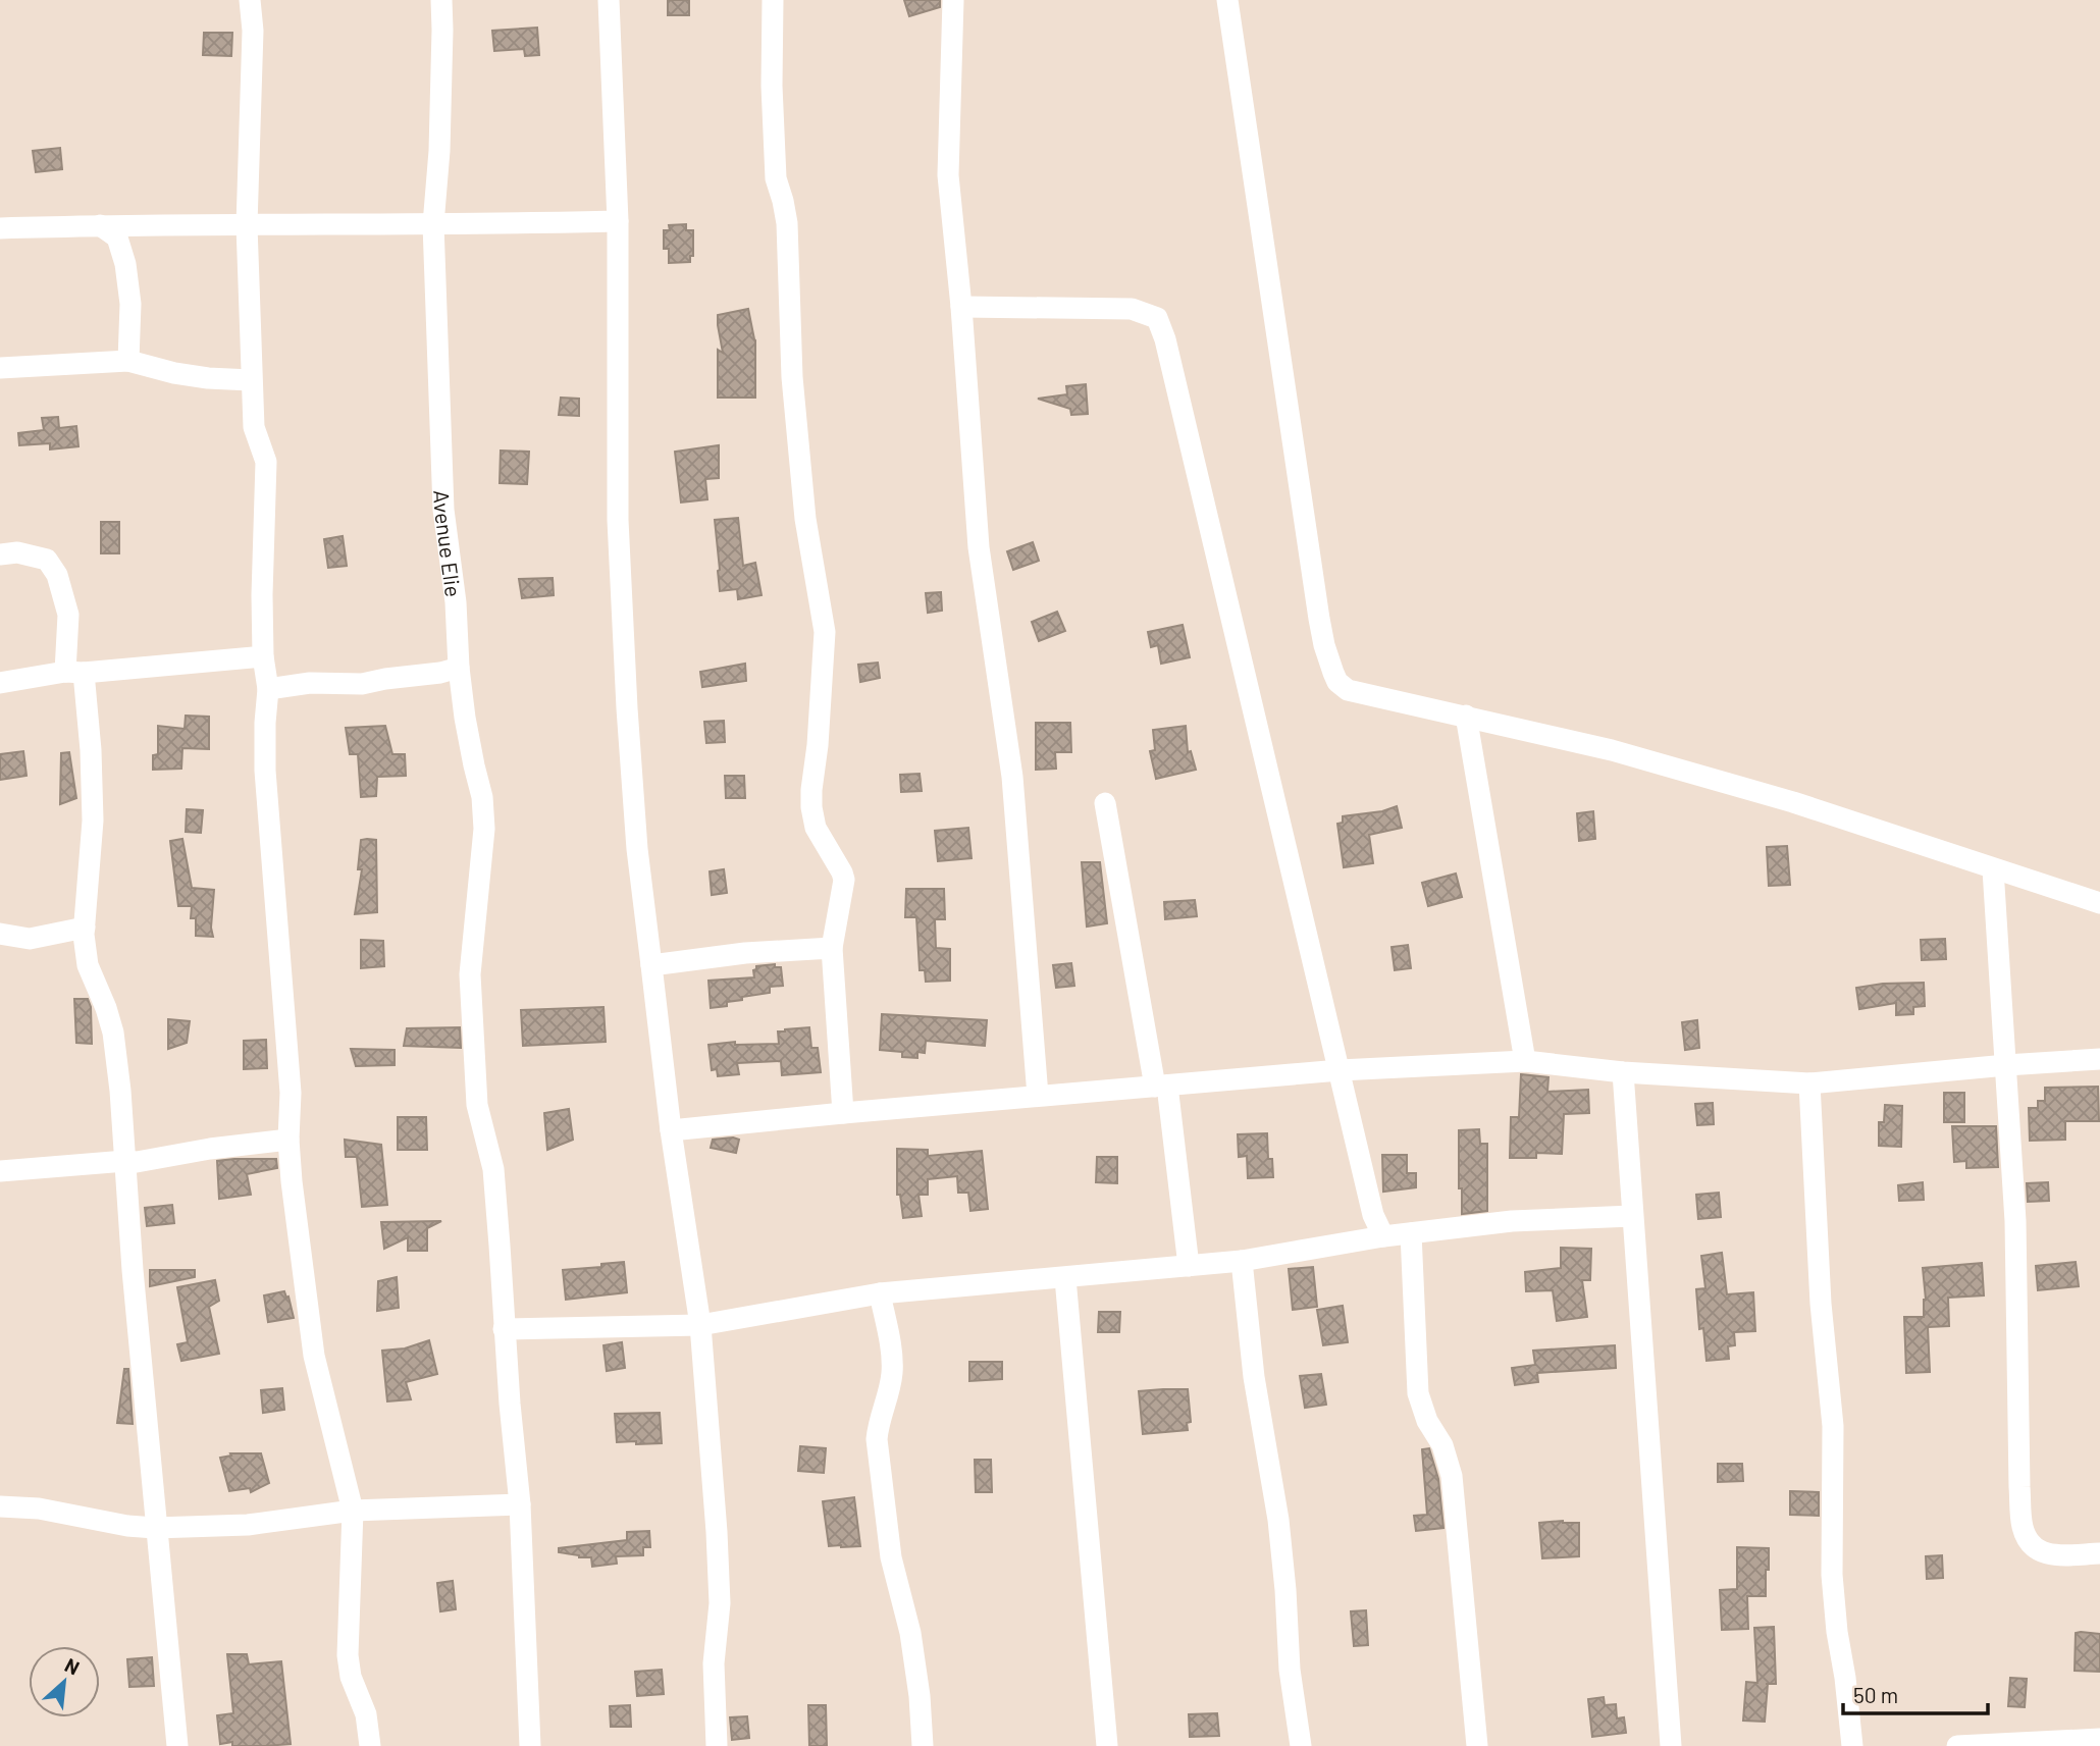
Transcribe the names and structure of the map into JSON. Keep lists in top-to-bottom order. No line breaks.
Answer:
{"streets":{"street":["Avenue Elie"]},"scale_bar":"50 m","north":"top right"}
